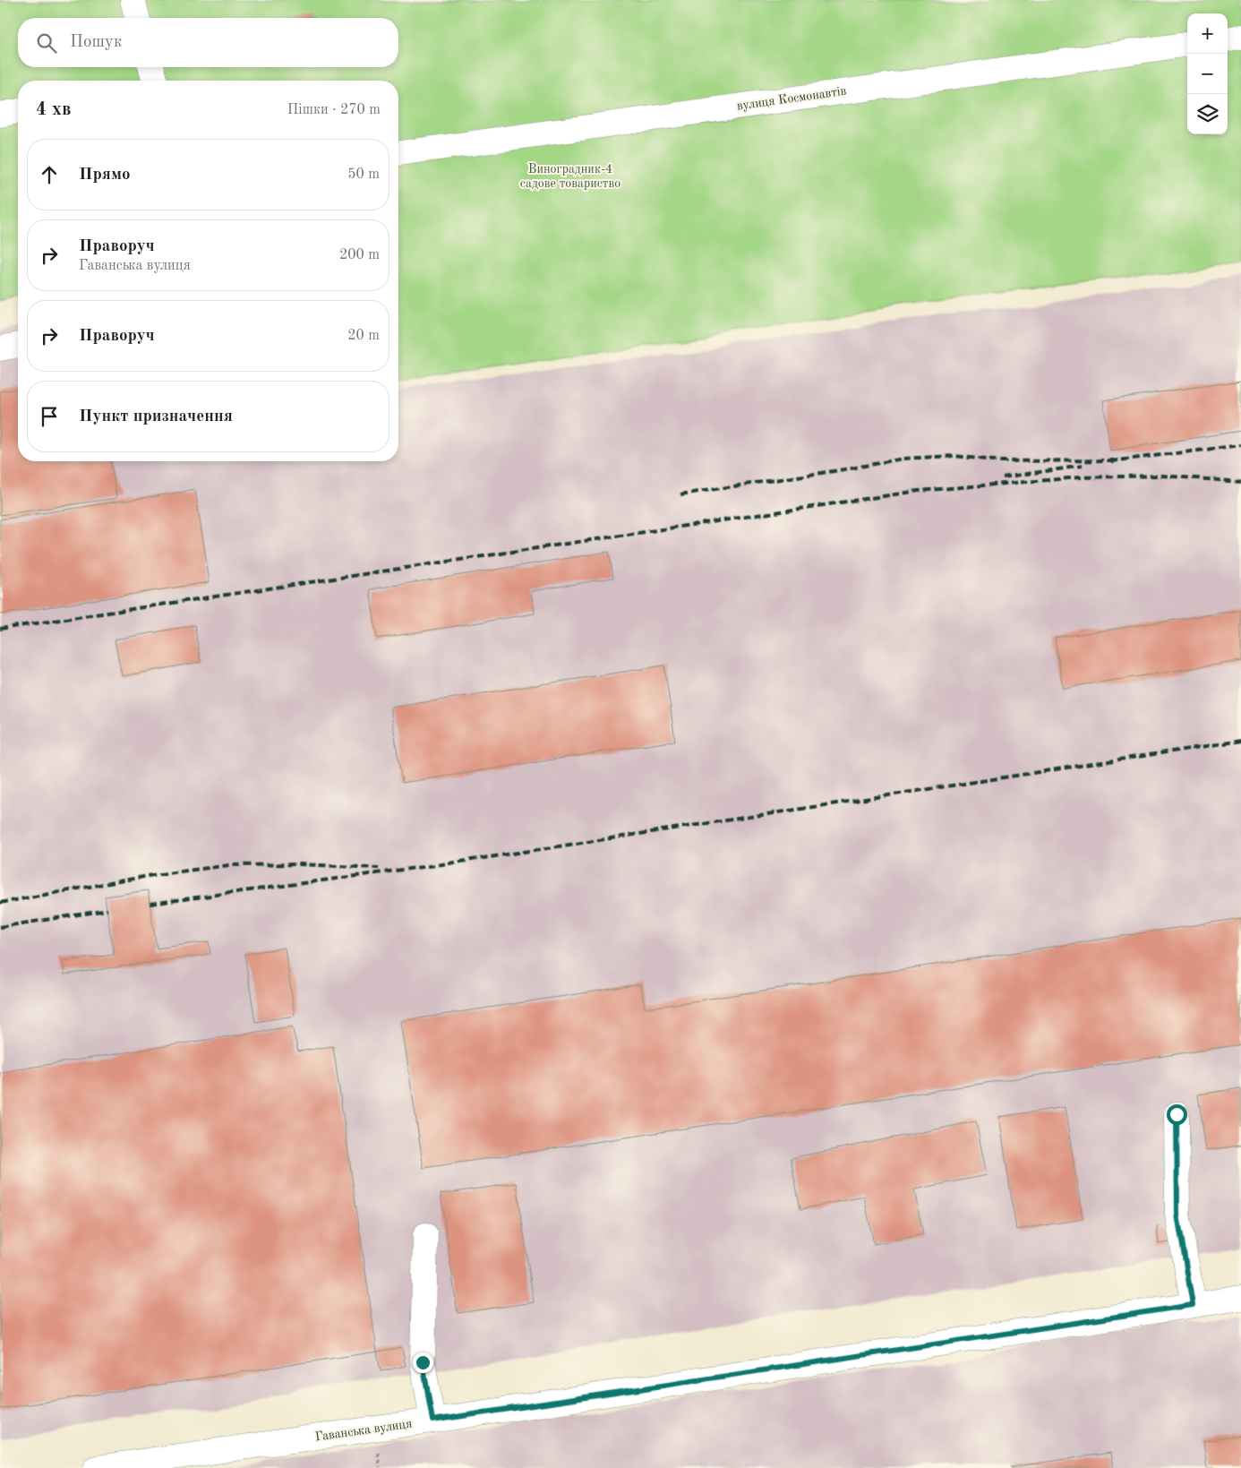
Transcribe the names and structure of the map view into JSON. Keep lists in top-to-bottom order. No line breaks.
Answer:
{"streets":{"street":["вулиця Космонавтів","Гаванська вулиця"]},"parks":["Виноградник-4 садове товариство"],"page":{"map_buttons":["+","−"],"search":"Пошук","heading":["4 хв","Пішки · 270 m"],"list":[["Прямо","50 m"],["Праворуч","Гаванська вулиця","200 m"],["Праворуч","20 m"],"Пункт призначення"]}}
